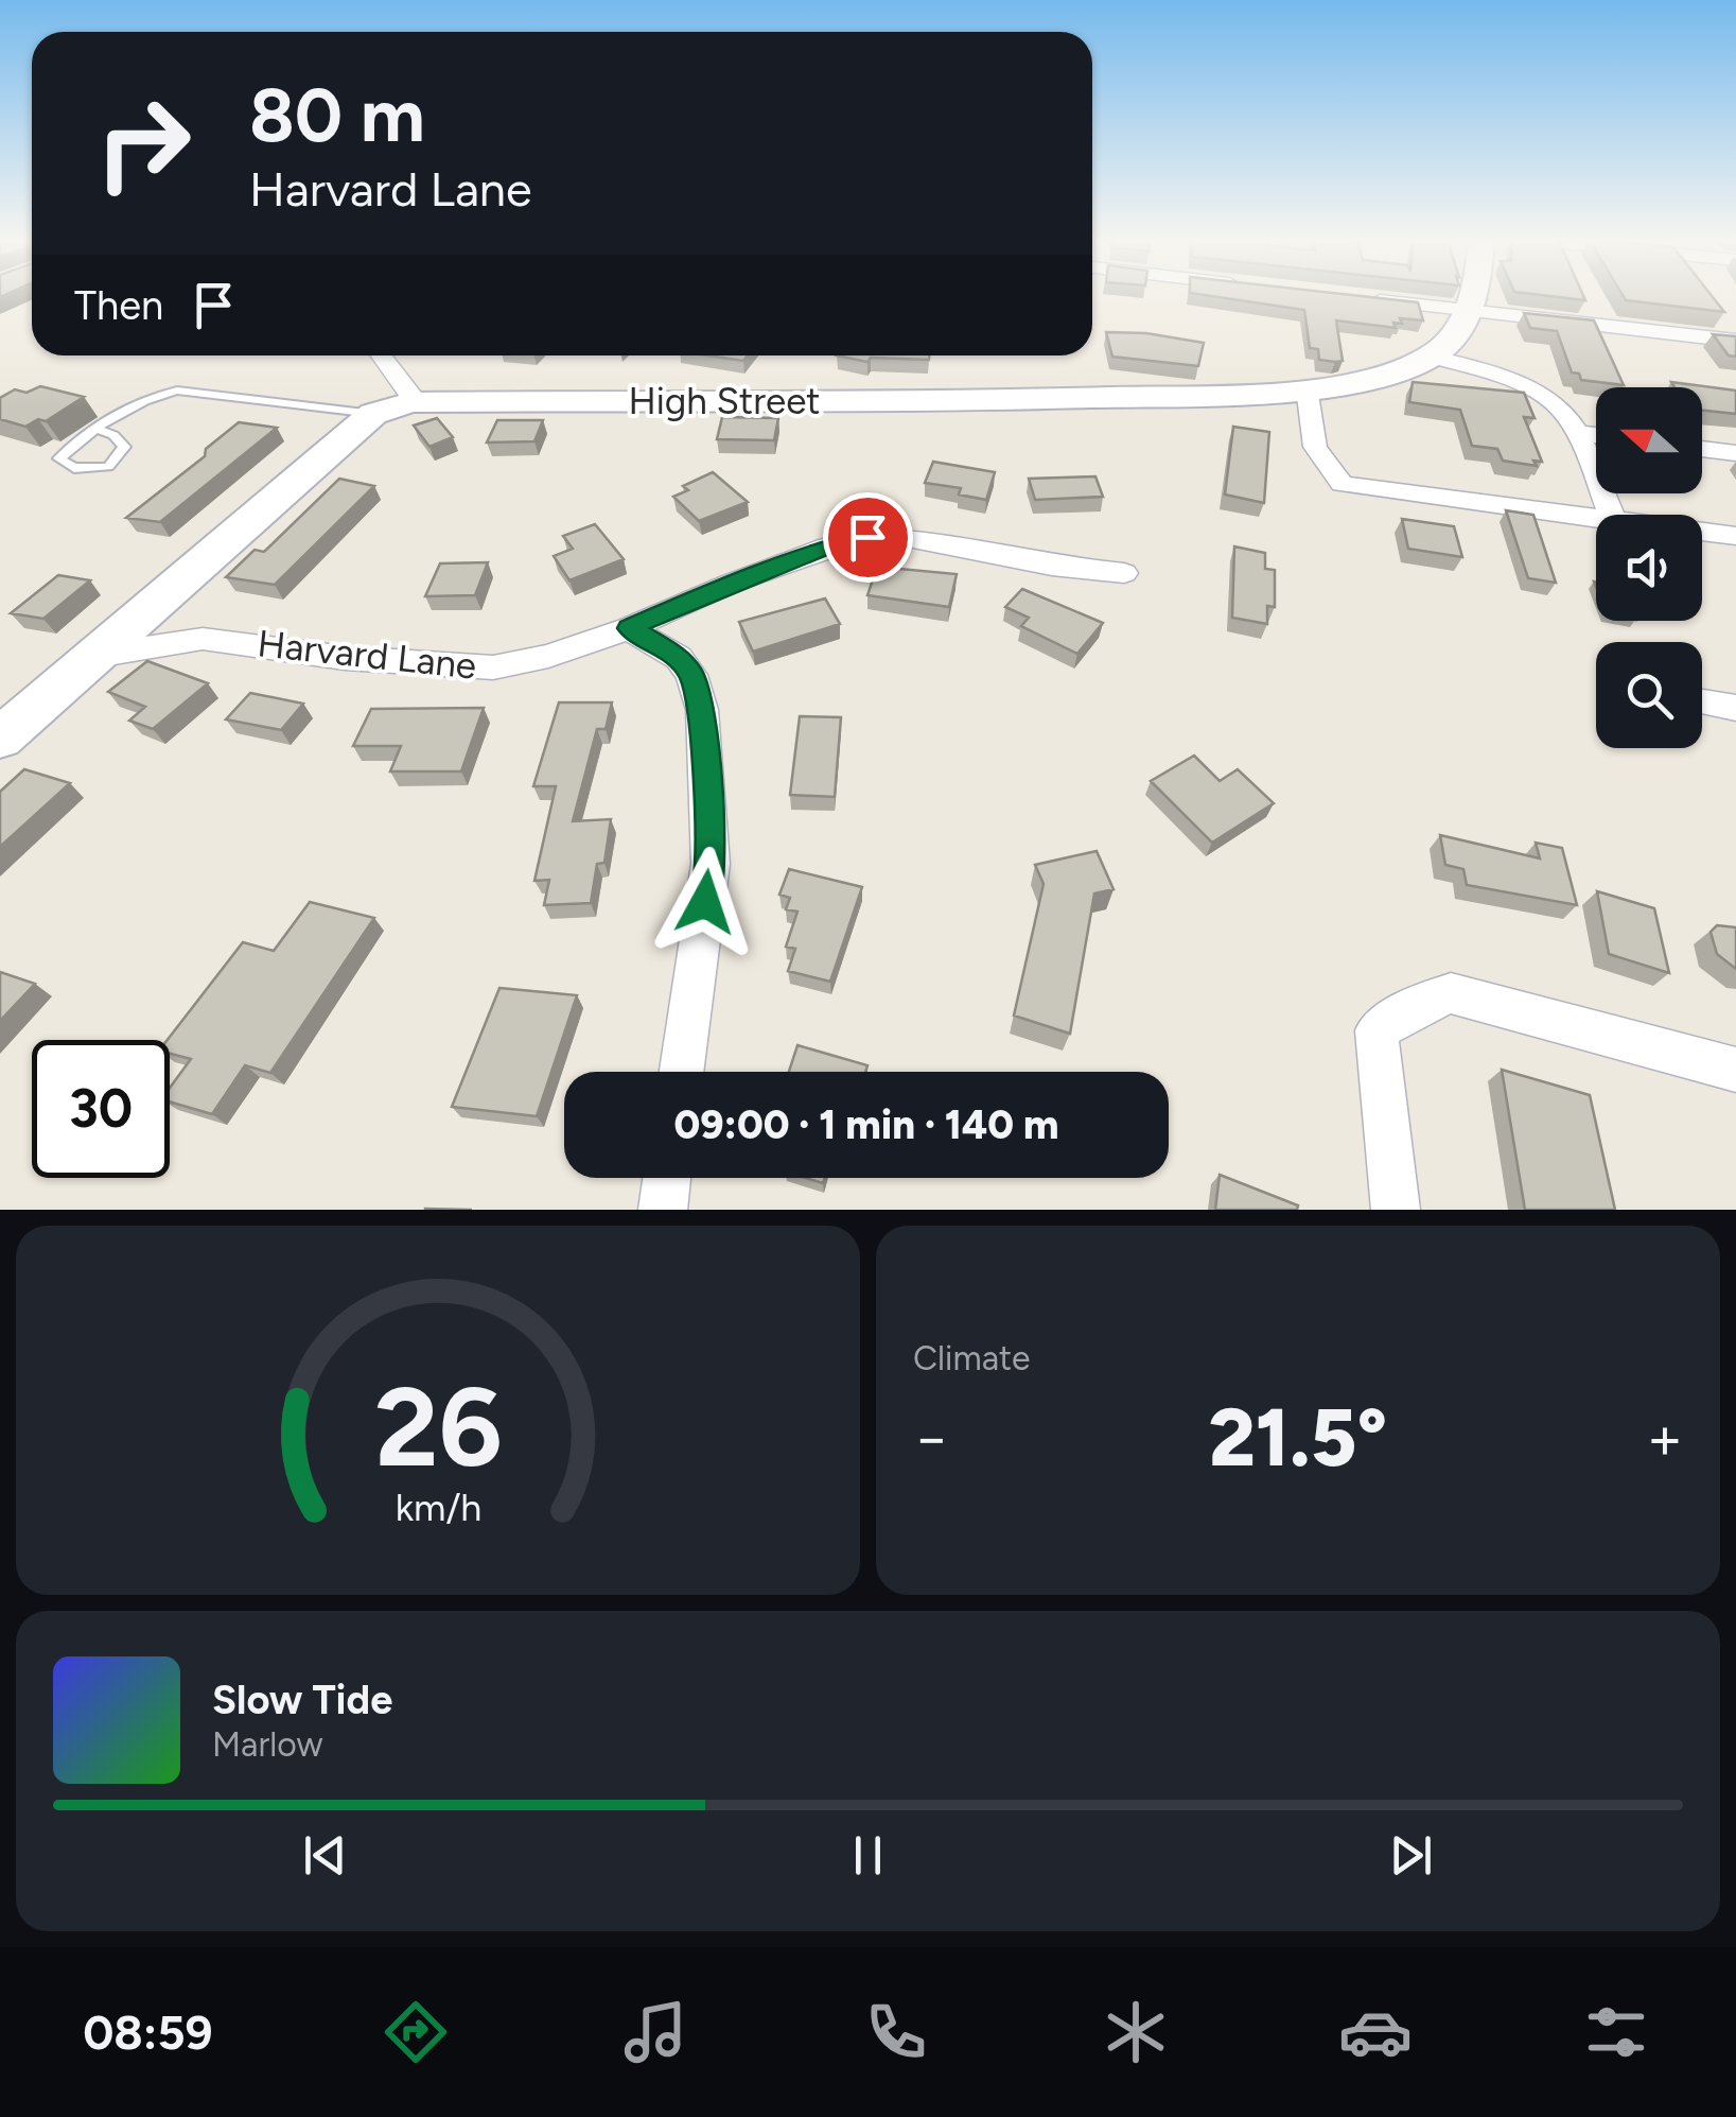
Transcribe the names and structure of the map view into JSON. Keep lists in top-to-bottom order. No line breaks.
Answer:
{"streets":{"street":["High Street","Harvard Lane"]},"crossings":[["High Street","Harvard Lane"]],"north":"left","page":{"turn":["80 m","Harvard Lane"],"then":"Then","limit":"30","trip":"09:00 · 1 min · 140 m","tile":"Climate","heat":["−","21.5°","+"],"song":["Slow Tide","Marlow"],"tabs":"08:59","gauge":["26","km/h"]}}
